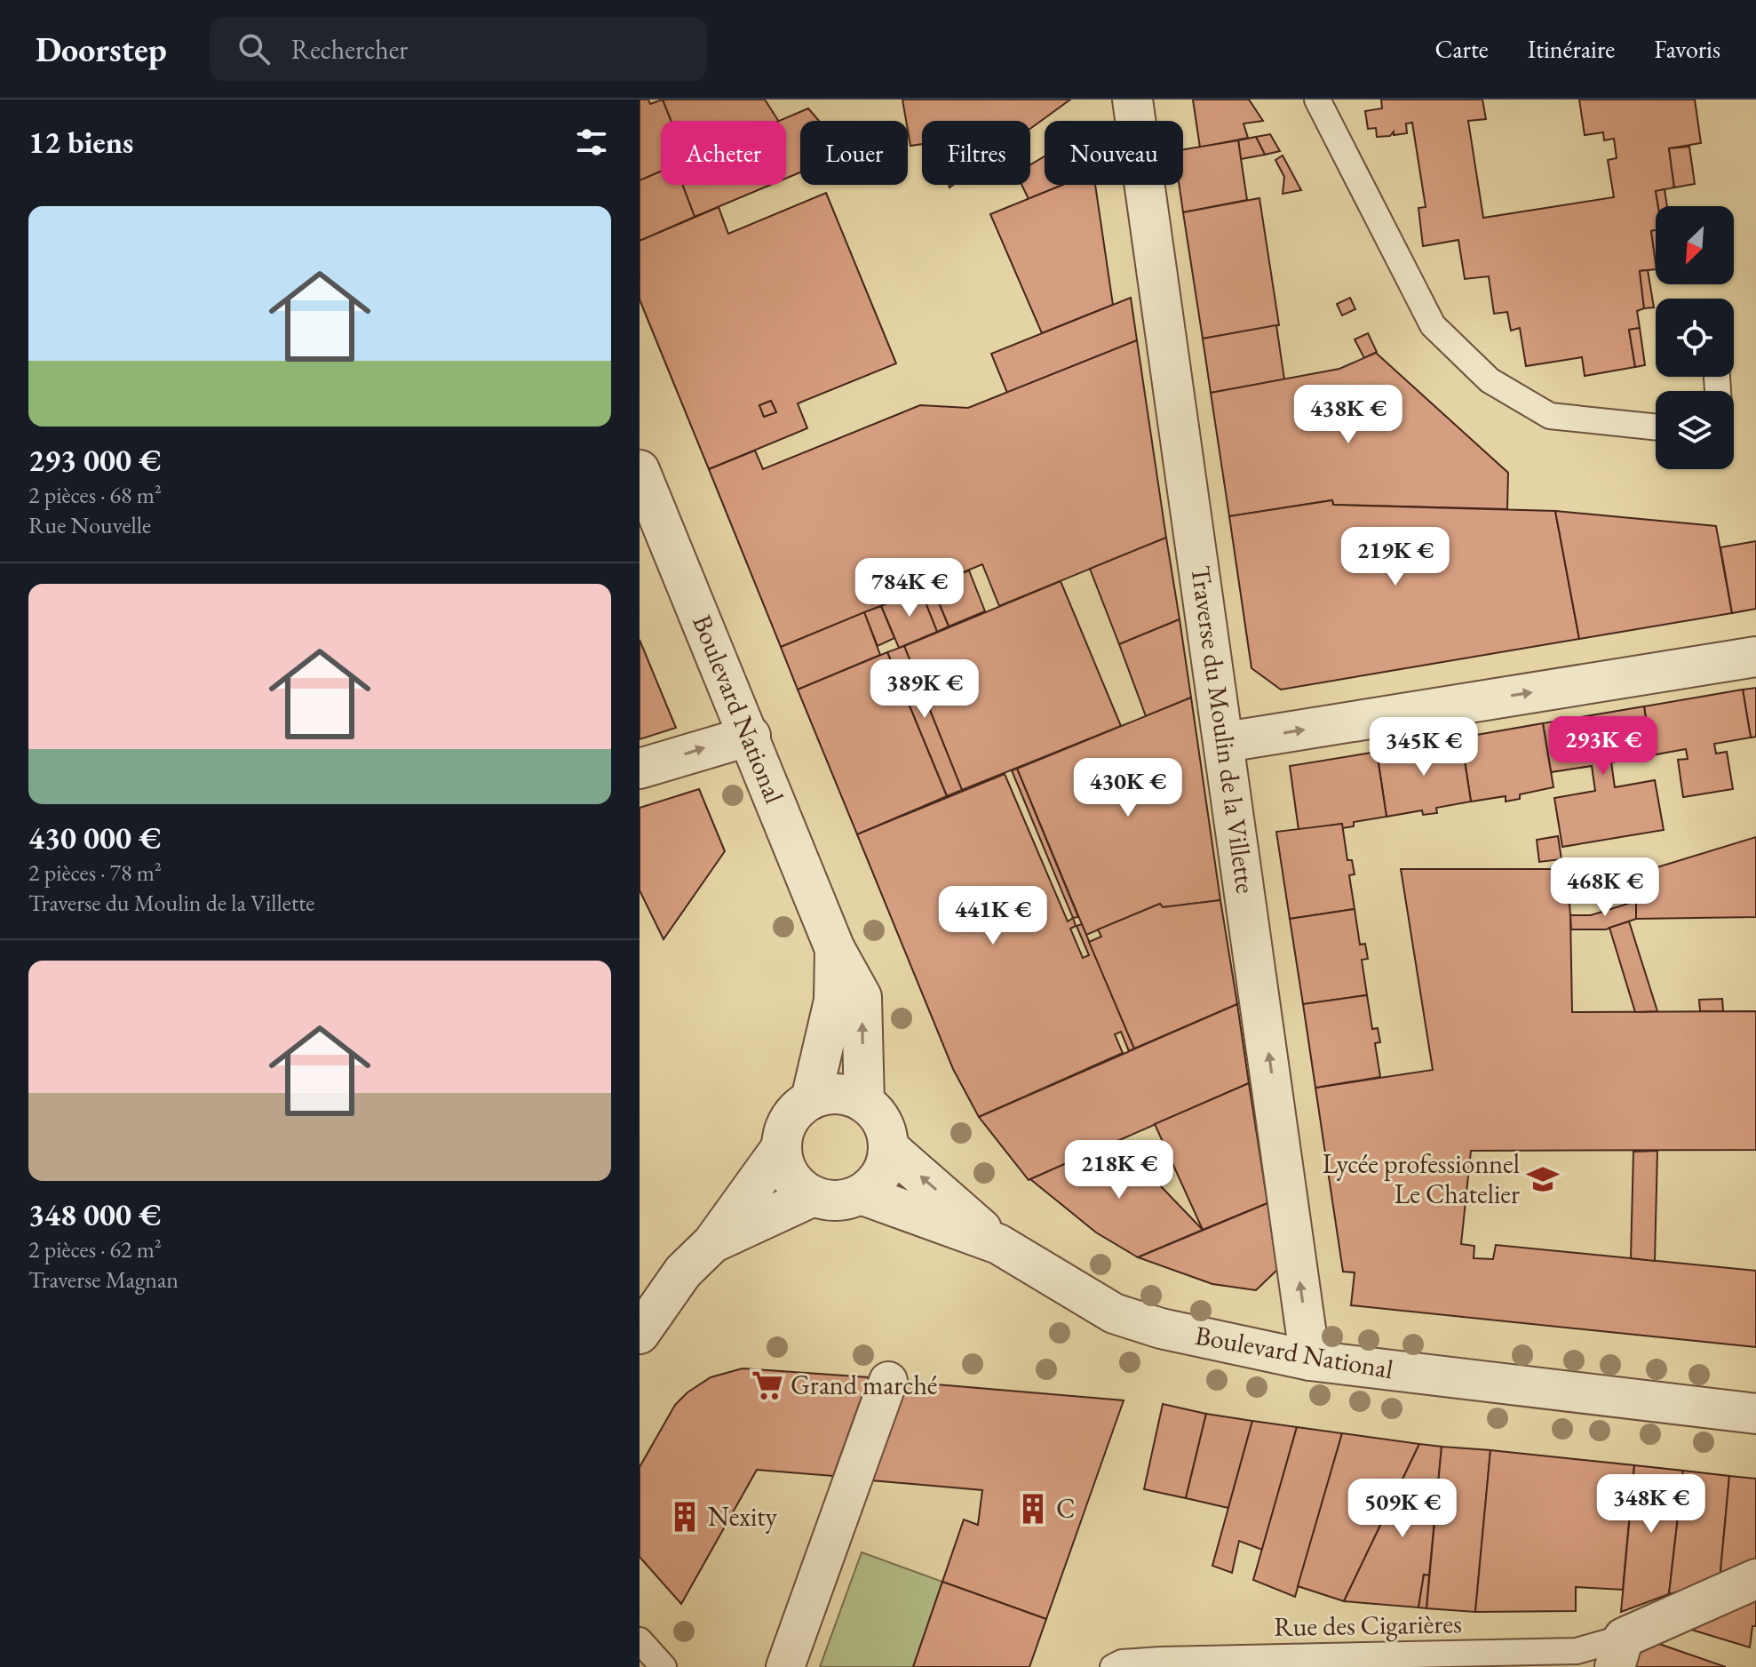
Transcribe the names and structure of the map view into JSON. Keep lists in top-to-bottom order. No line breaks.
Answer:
{"streets":{"street":["Boulevard National","Traverse du Moulin de la Villette"],"lane":["Rue des Cigarières"]},"crossings":[["Boulevard National","Traverse du Moulin de la Villette"]],"one_way":["Traverse du Moulin de la Villette"],"places":{"school or university":["Lycée professionnel Le Chatelier"],"supermarket":["Grand marché"],"building":["C","Nexity"]},"north":"bottom left","page":{"header":"Doorstep","search":"Rechercher","nav":["Carte","Itinéraire","Favoris"],"heading":"12 biens","chip":["Acheter","Louer","Filtres","Nouveau"],"list":[{"name":"293 000 €","note":"2 pièces · 68 m² · Rue Nouvelle"},{"name":"430 000 €","note":"2 pièces · 78 m² · Traverse du Moulin de la Villette"},{"name":"348 000 €","note":"2 pièces · 62 m² · Traverse Magnan"}],"price":["438K €","219K €","784K €","389K €","293K €","345K €","430K €","468K €","441K €","218K €","348K €","509K €"]}}
